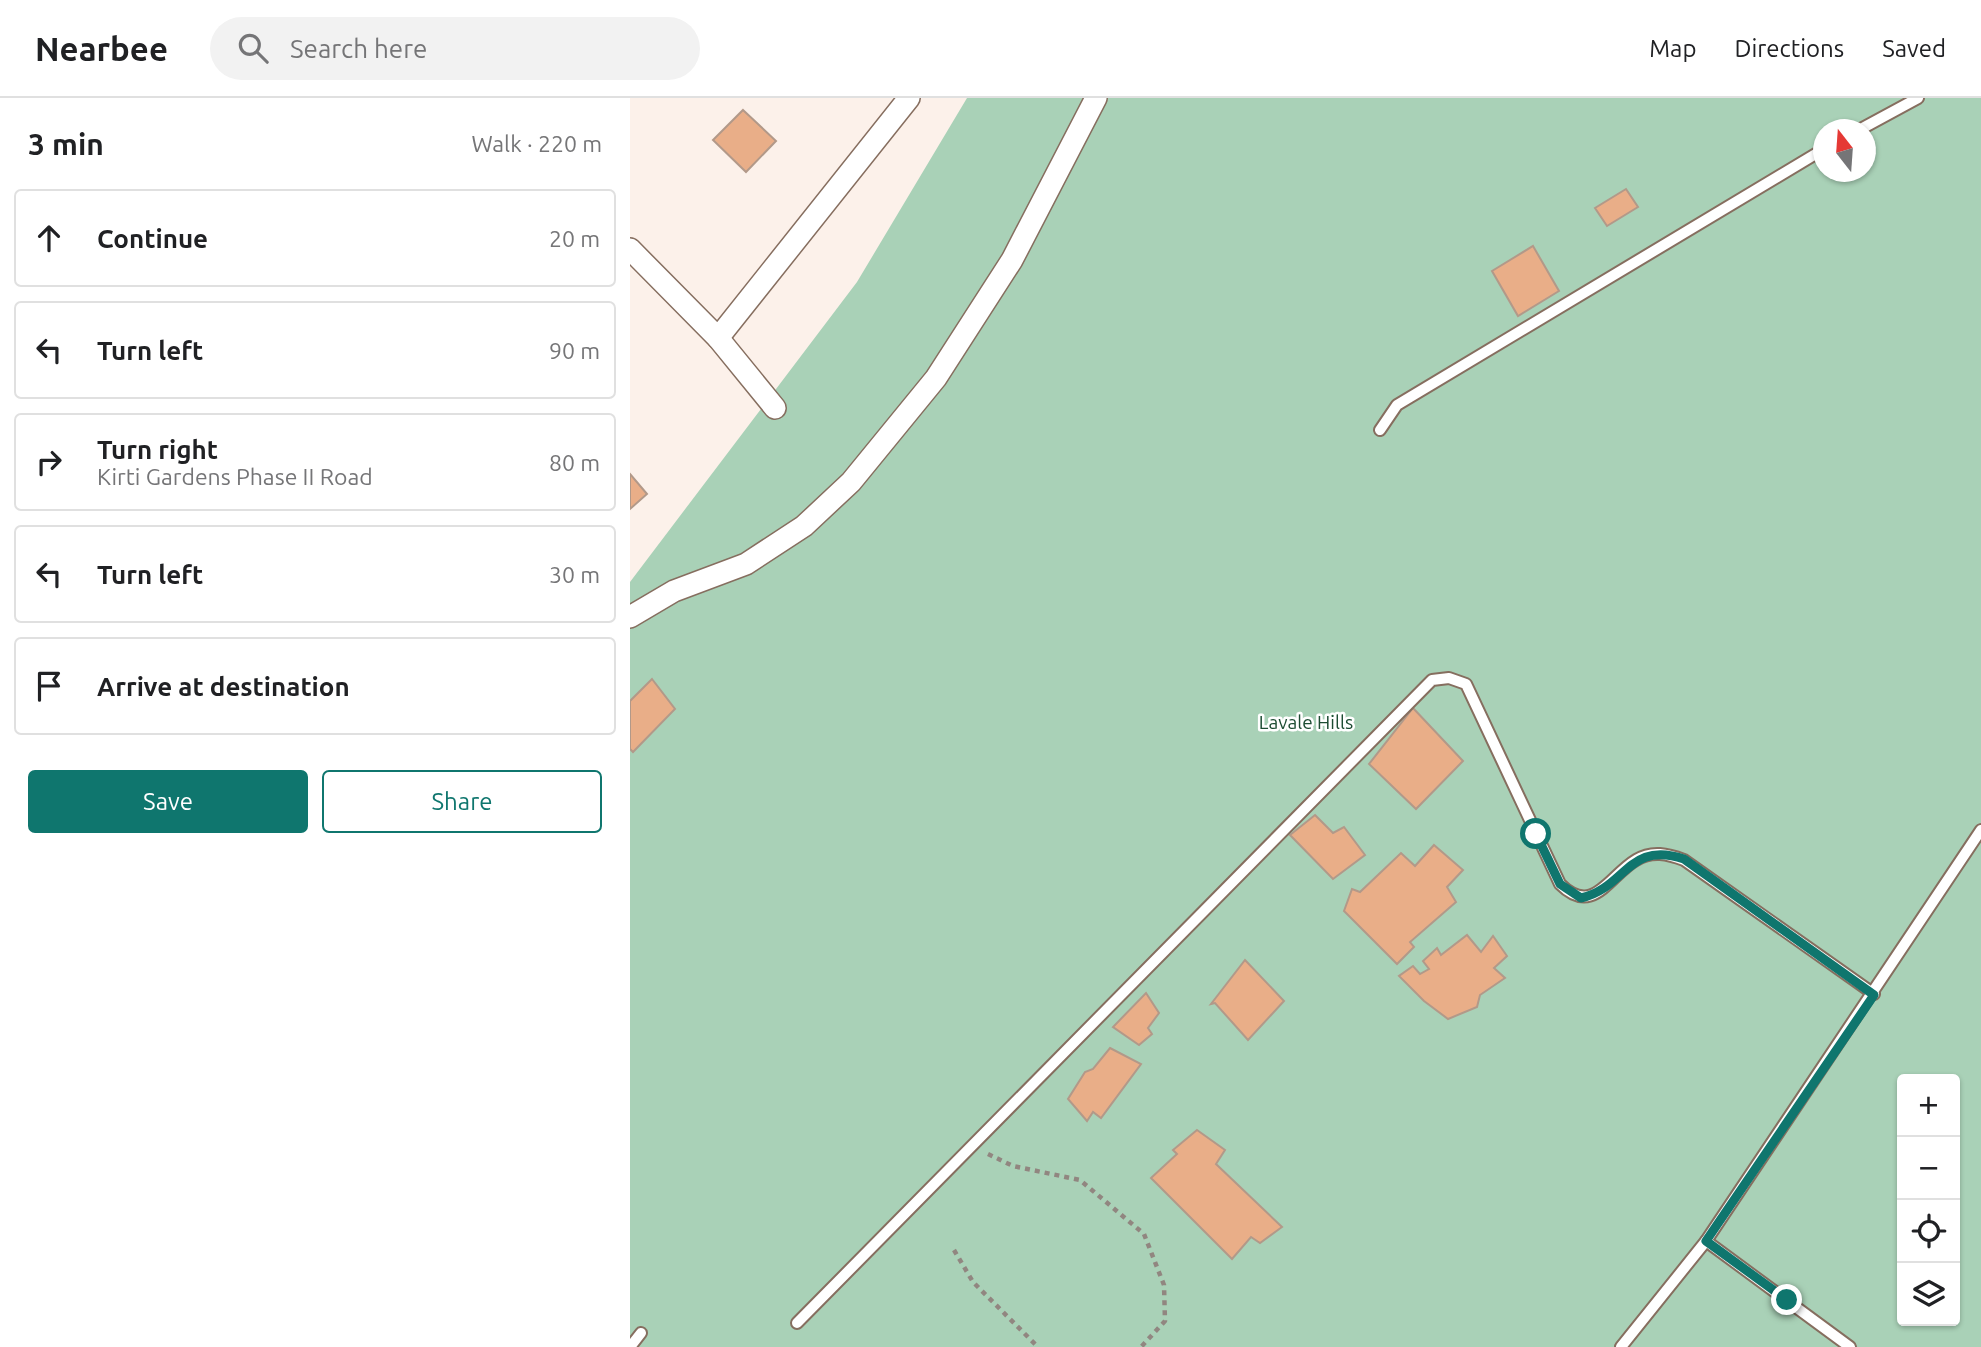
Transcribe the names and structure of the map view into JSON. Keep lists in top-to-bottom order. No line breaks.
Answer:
{"parks":["Lavale Hills"],"north":"top","page":{"header":"Nearbee","search":"Search here","nav":["Map","Directions","Saved"],"heading":["3 min","Walk · 220 m"],"list":[["Continue","20 m"],["Turn left","90 m"],["Turn right","Kirti Gardens Phase II Road","80 m"],["Turn left","30 m"],"Arrive at destination"],"buttons":["Save","Share"],"map_buttons":["+","−"]}}
